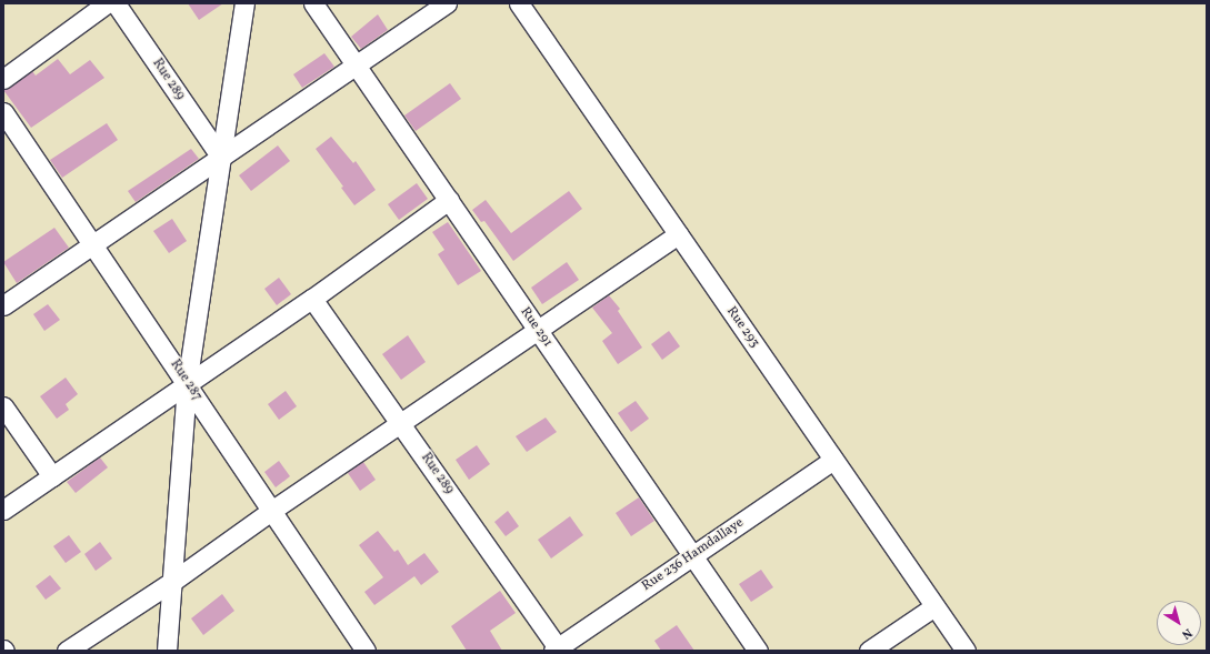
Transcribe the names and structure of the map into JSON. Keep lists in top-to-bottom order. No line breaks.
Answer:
{"streets":{"street":["Rue 289","Rue 291","Rue 293","Rue 287","Rue 236 Hamdallaye"]},"crossings":[["Rue 289","Rue 236 Hamdallaye"],["Rue 291","Rue 236 Hamdallaye"],["Rue 293","Rue 236 Hamdallaye"]],"north":"bottom right"}
